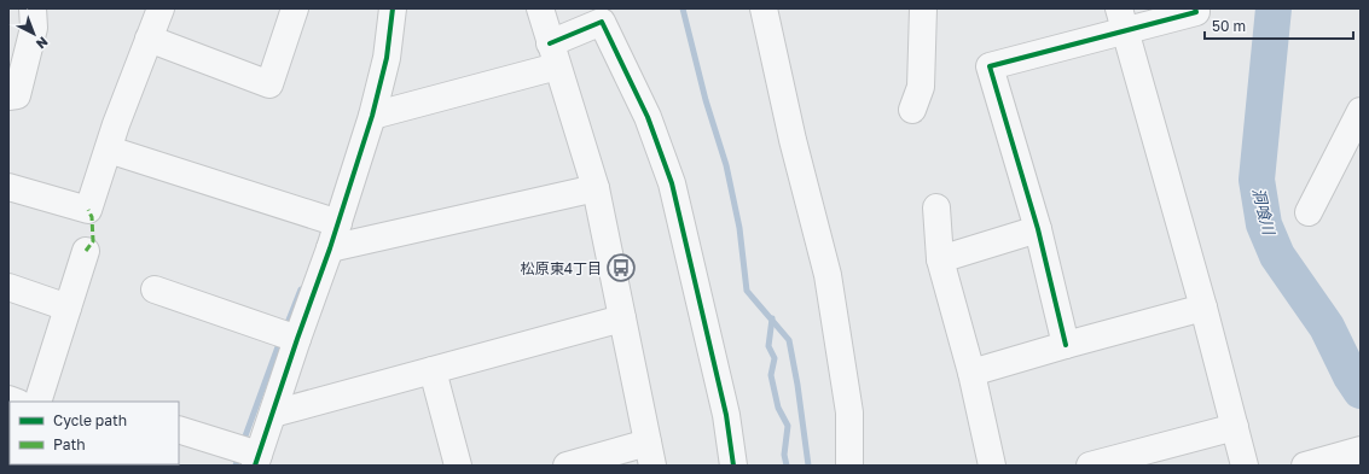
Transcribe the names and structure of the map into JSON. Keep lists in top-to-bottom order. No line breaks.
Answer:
{"water":["洞喰川"],"places":{"bus stop":["松原東4丁目"]},"legend":["Cycle path","Path"],"scale_bar":"50 m","north":"bottom right"}
